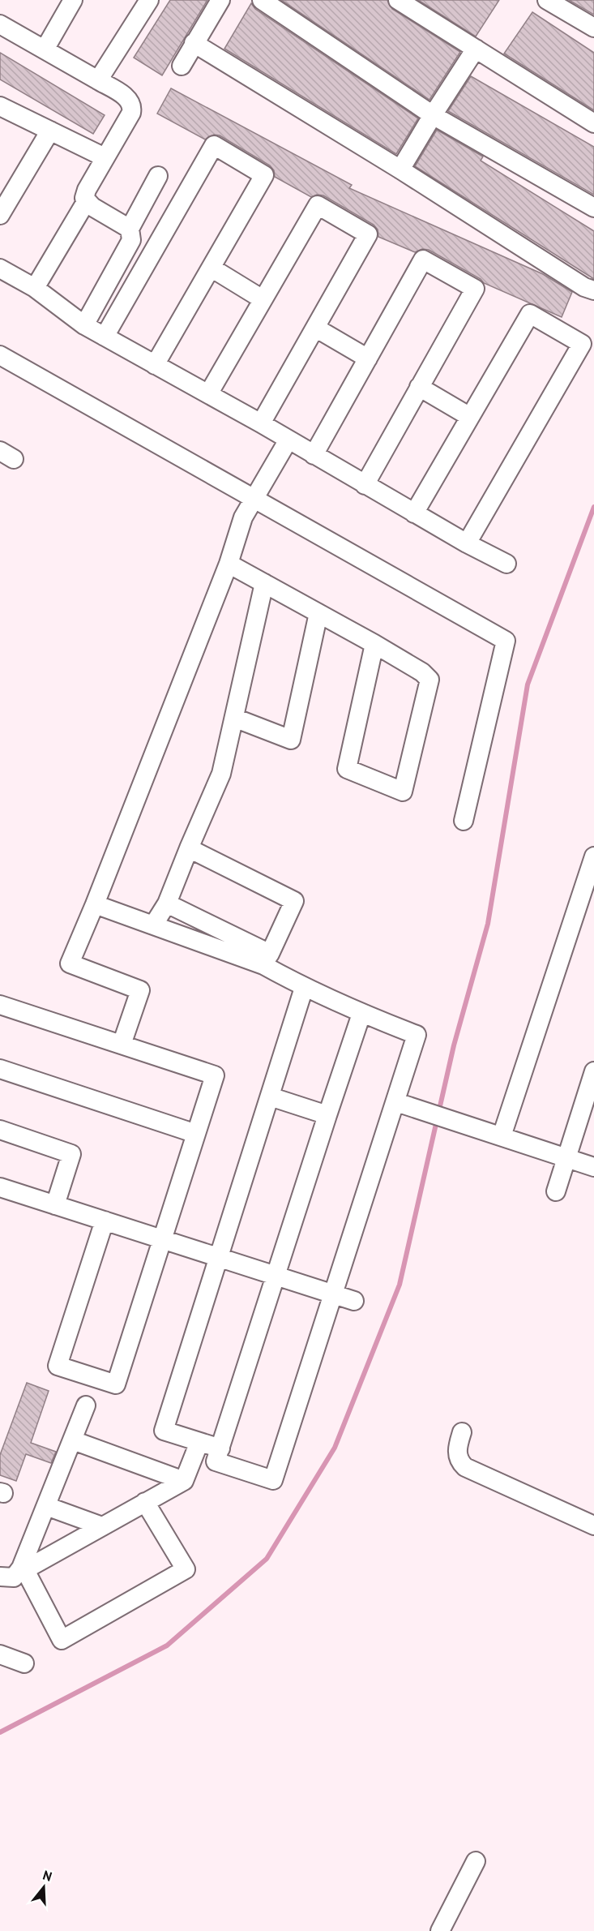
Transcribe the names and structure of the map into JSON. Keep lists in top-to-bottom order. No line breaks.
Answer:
{"north":"top"}
